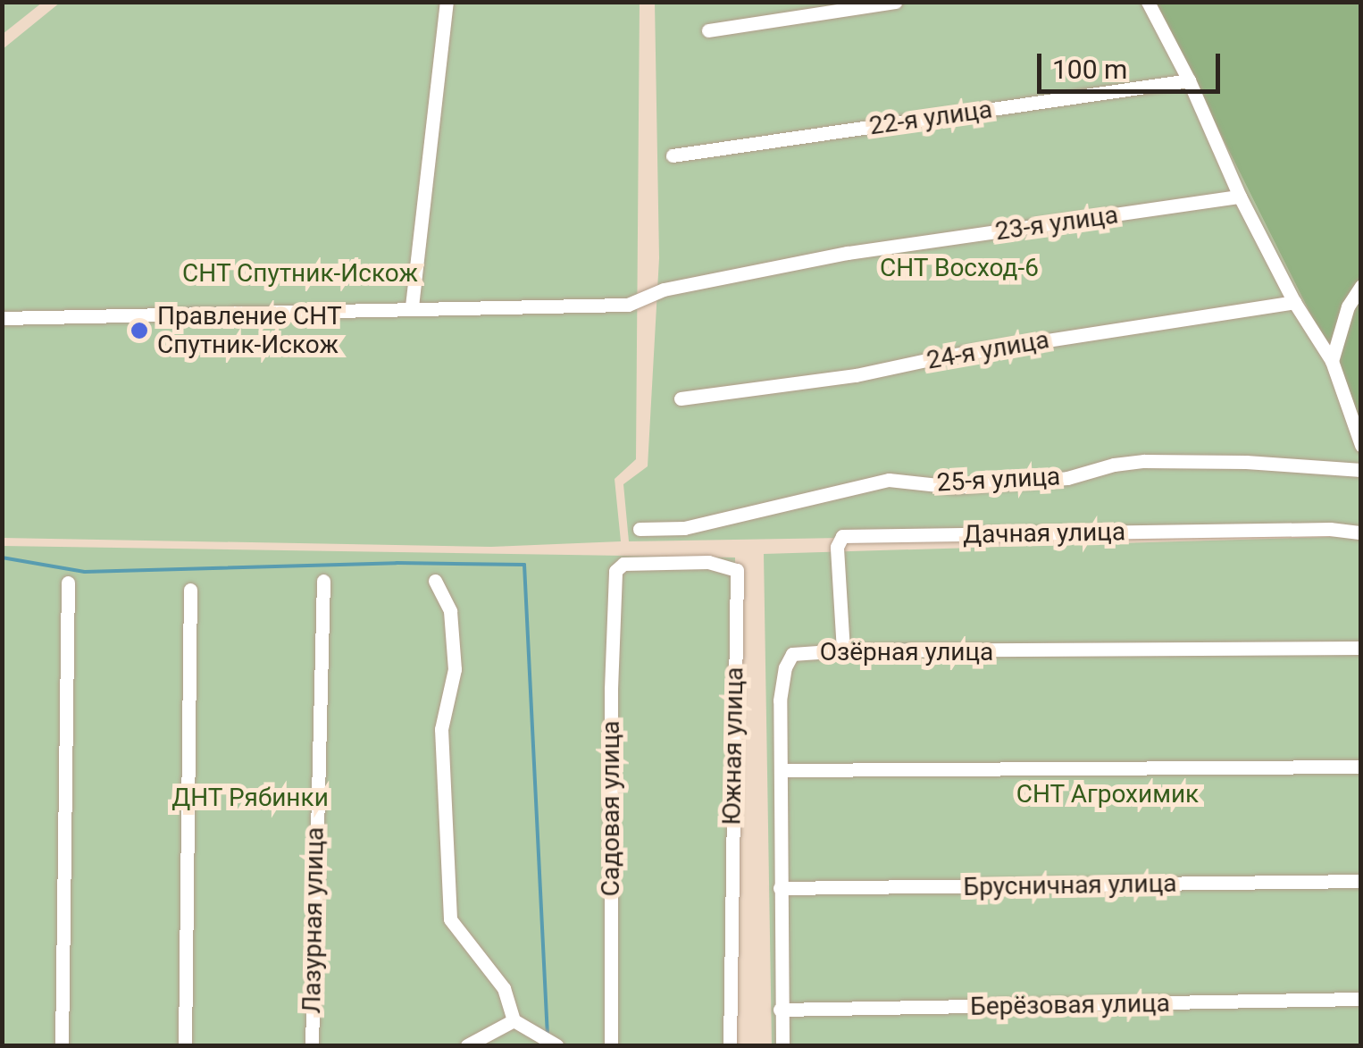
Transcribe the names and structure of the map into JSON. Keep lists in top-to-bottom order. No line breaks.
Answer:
{"streets":{"street":["22-я улица","23-я улица","24-я улица","25-я улица","Дачная улица","Озёрная улица","Южная улица","Садовая улица","Брусничная улица","Лазурная улица","Берёзовая улица"]},"crossings":[["Дачная улица","Озёрная улица"],["Озёрная улица","Брусничная улица"],["Озёрная улица","Берёзовая улица"],["Южная улица","Садовая улица"]],"parks":["СНТ Восход-6","СНТ Спутник-Искож","СНТ Агрохимик","ДНТ Рябинки"],"places":["Правление СНТ Спутник-Искож"],"scale_bar":"100 m"}
